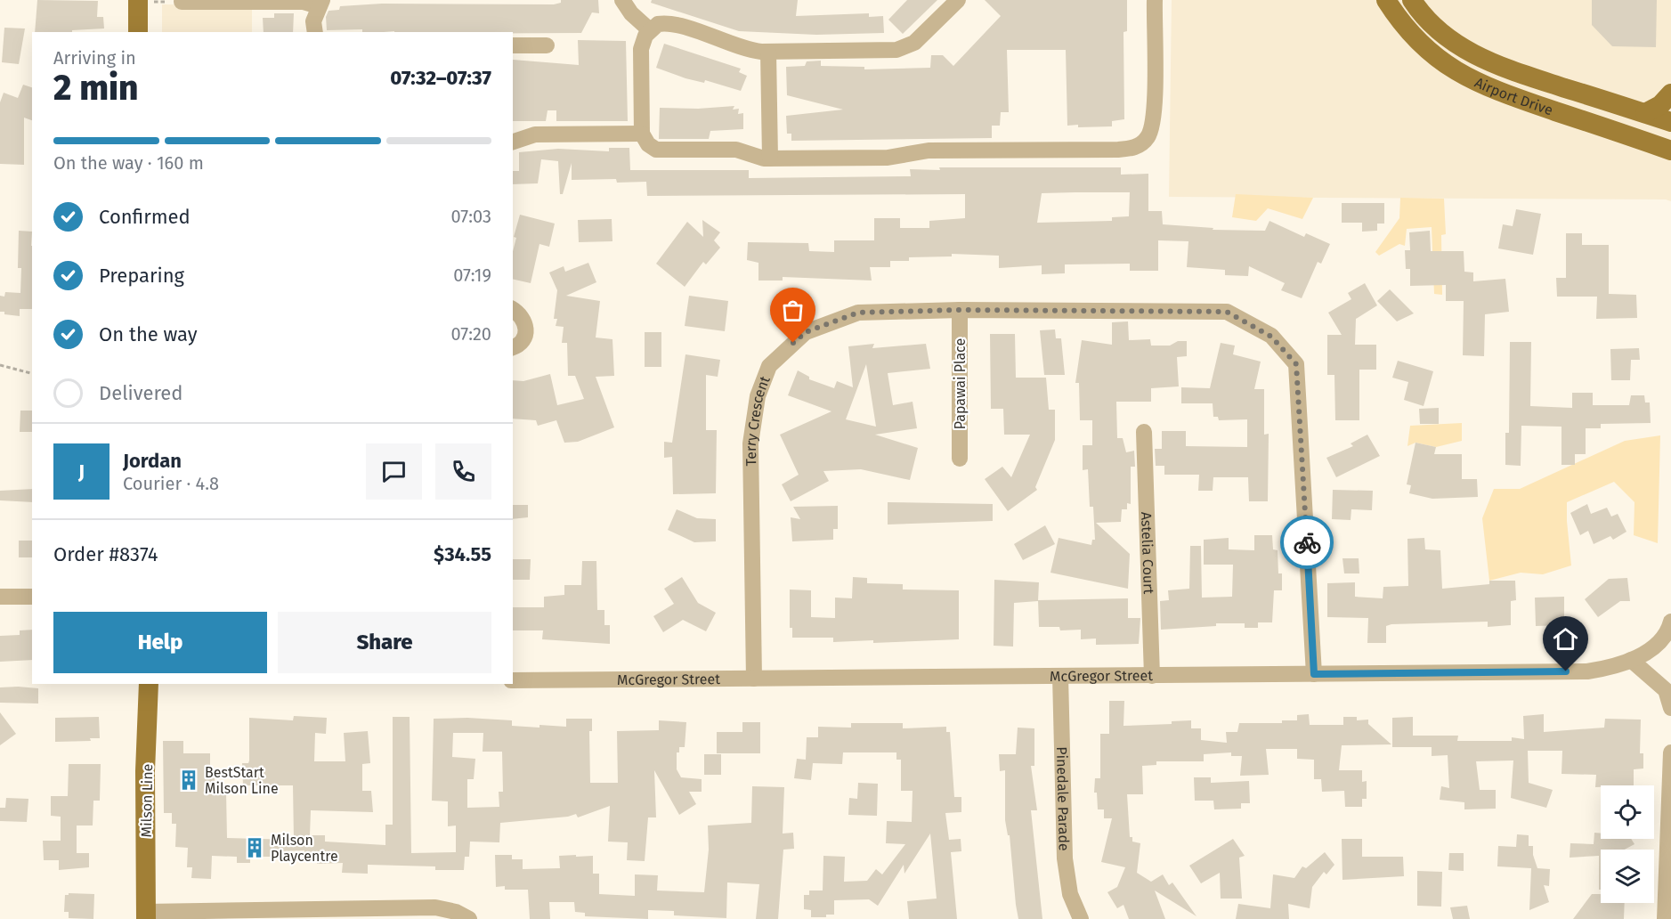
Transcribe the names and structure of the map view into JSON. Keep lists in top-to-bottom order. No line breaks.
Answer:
{"streets":{"main road":["Airport Drive","Milson Line"],"street":["Papawai Place","Terry Crescent","Astelia Court","McGregor Street","Pinedale Parade"]},"crossings":[["Papawai Place","Terry Crescent"],["Terry Crescent","McGregor Street"],["Astelia Court","McGregor Street"],["McGregor Street","Pinedale Parade"]],"places":{"building":["BestStart Milson Line","Milson Playcentre"]},"page":{"heading":["2 min","Arriving in","07:32–07:37"],"panel":["Jordan","Courier · 4.8","Order #8374","$34.55"],"bar":"On the way · 160 m","list":[["Confirmed","07:03"],["Preparing","07:19"],["On the way","07:20"],"Delivered"],"round":"J","buttons":["Help","Share"]}}
